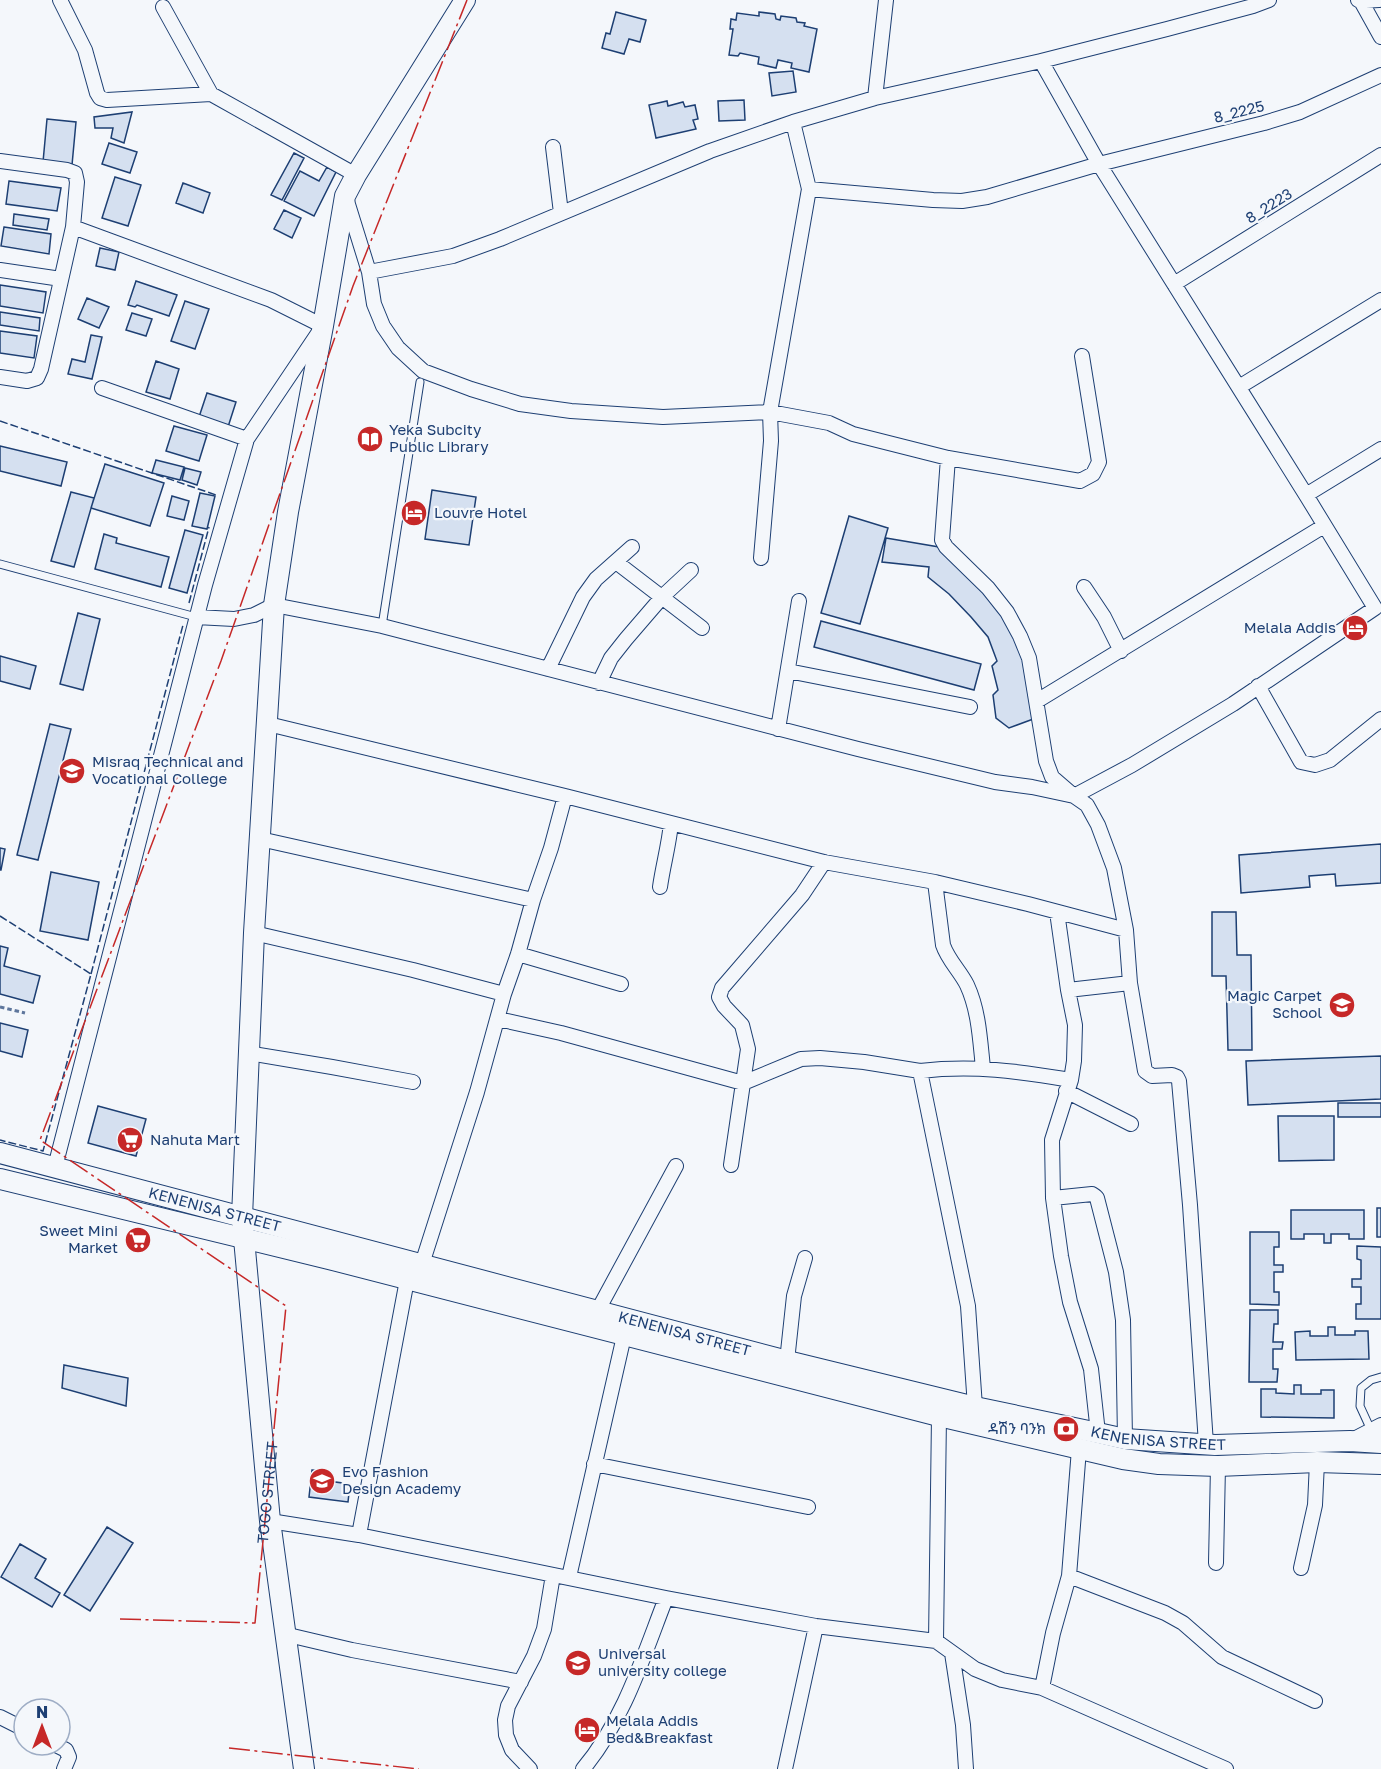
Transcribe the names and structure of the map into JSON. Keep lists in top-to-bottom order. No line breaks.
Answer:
{"streets":{"main road":["KENENISA STREET","TOGO STREET"],"street":["8_2225","8_2223"]},"crossings":[["KENENISA STREET","TOGO STREET"]],"places":{"library":["Yeka Subcity Public Library"],"hotel":["Louvre Hotel","Melala Addis","Melala Addis Bed&Breakfast"],"school or university":["Misraq Technical and Vocational College","Magic Carpet School","Evo Fashion Design Academy","Universal university college"],"supermarket":["Nahuta Mart","Sweet Mini Market"],"bank":["ዳሽን ባንክ"]},"north":"top"}
